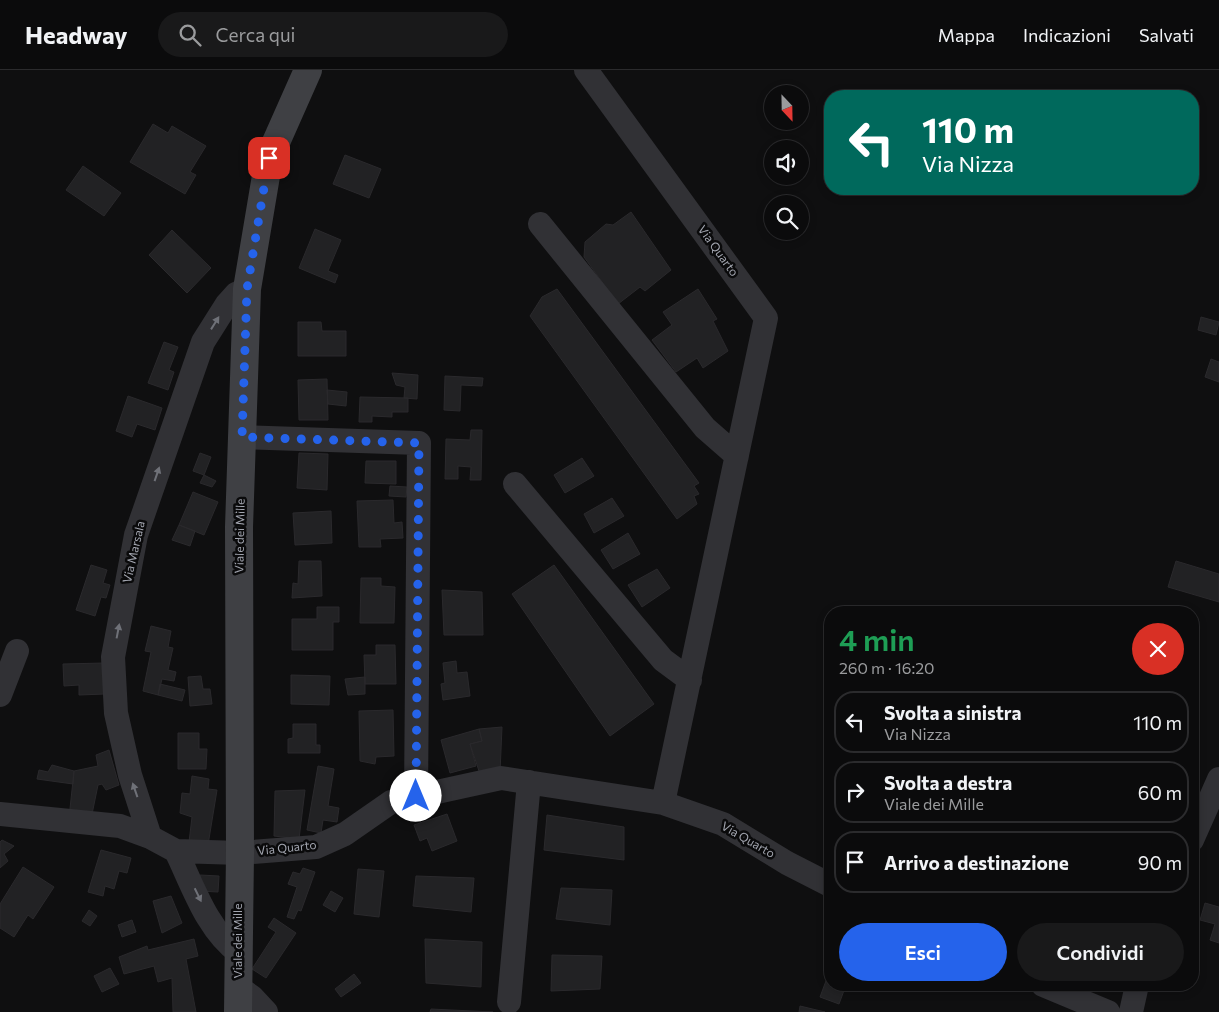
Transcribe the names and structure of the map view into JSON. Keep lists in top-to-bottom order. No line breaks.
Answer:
{"streets":{"main road":["Viale dei Mille"],"street":["Via Quarto","Via Marsala"]},"crossings":[["Via Quarto","Viale dei Mille"],["Viale dei Mille","Via Marsala"]],"one_way":["Via Marsala"],"north":"bottom","page":{"header":"Headway","search":"Cerca qui","nav":["Mappa","Indicazioni","Salvati"],"turn":["110 m","Via Nizza"],"heading":["4 min","260 m · 16:20"],"list":[{"name":"Svolta a sinistra","note":"Via Nizza","value":"110 m"},{"name":"Svolta a destra","note":"Viale dei Mille","value":"60 m"},{"name":"Arrivo a destinazione","value":"90 m"}],"buttons":["Esci","Condividi"]}}
